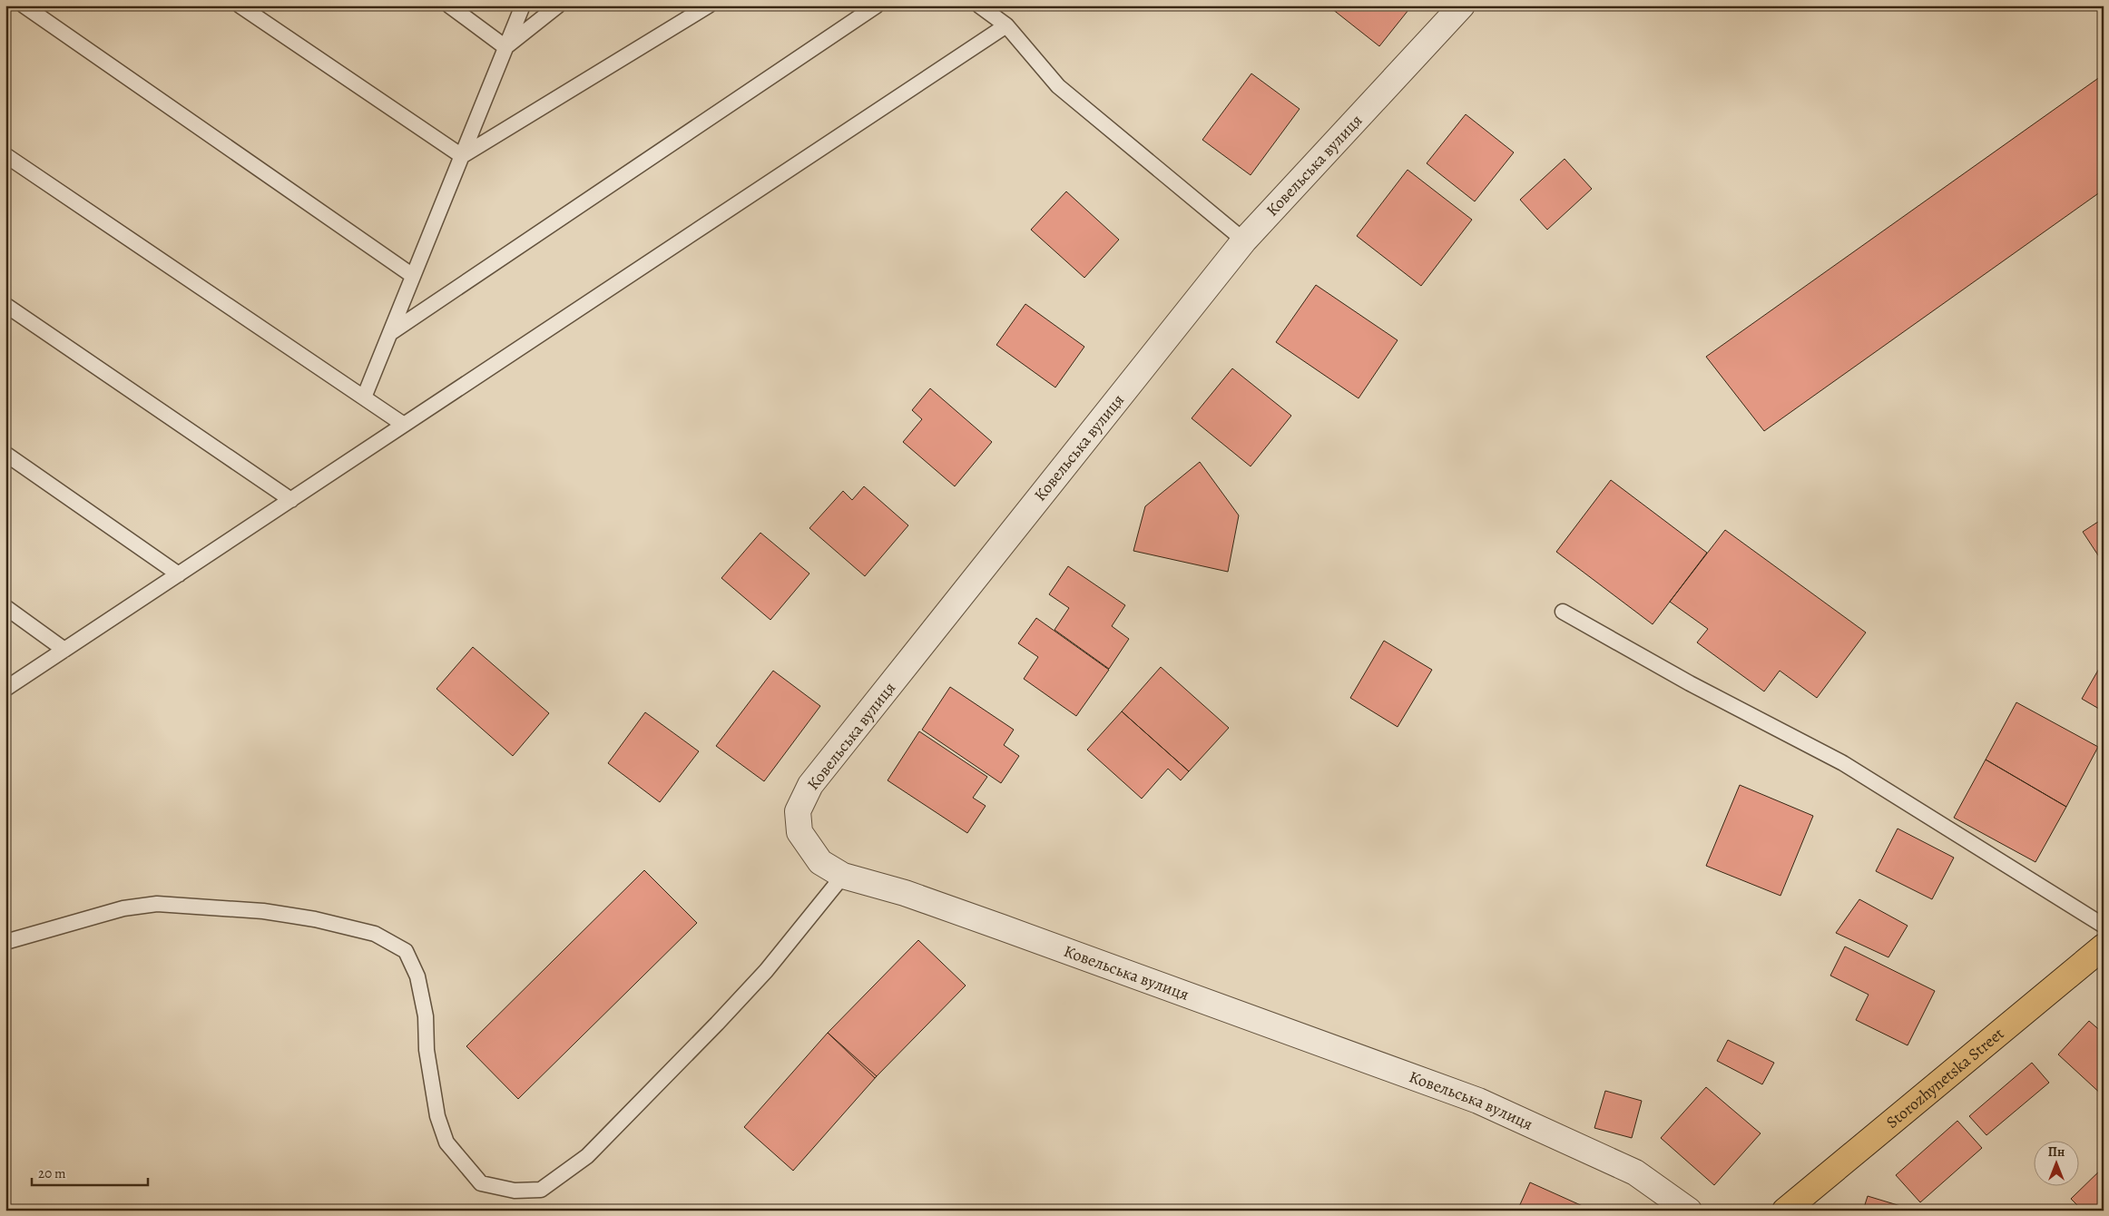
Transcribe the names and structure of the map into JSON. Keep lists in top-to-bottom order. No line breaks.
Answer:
{"streets":{"main road":["Storozhynetska Street"],"street":["Ковельська вулиця"]},"scale_bar":"20 m","north":"top"}
